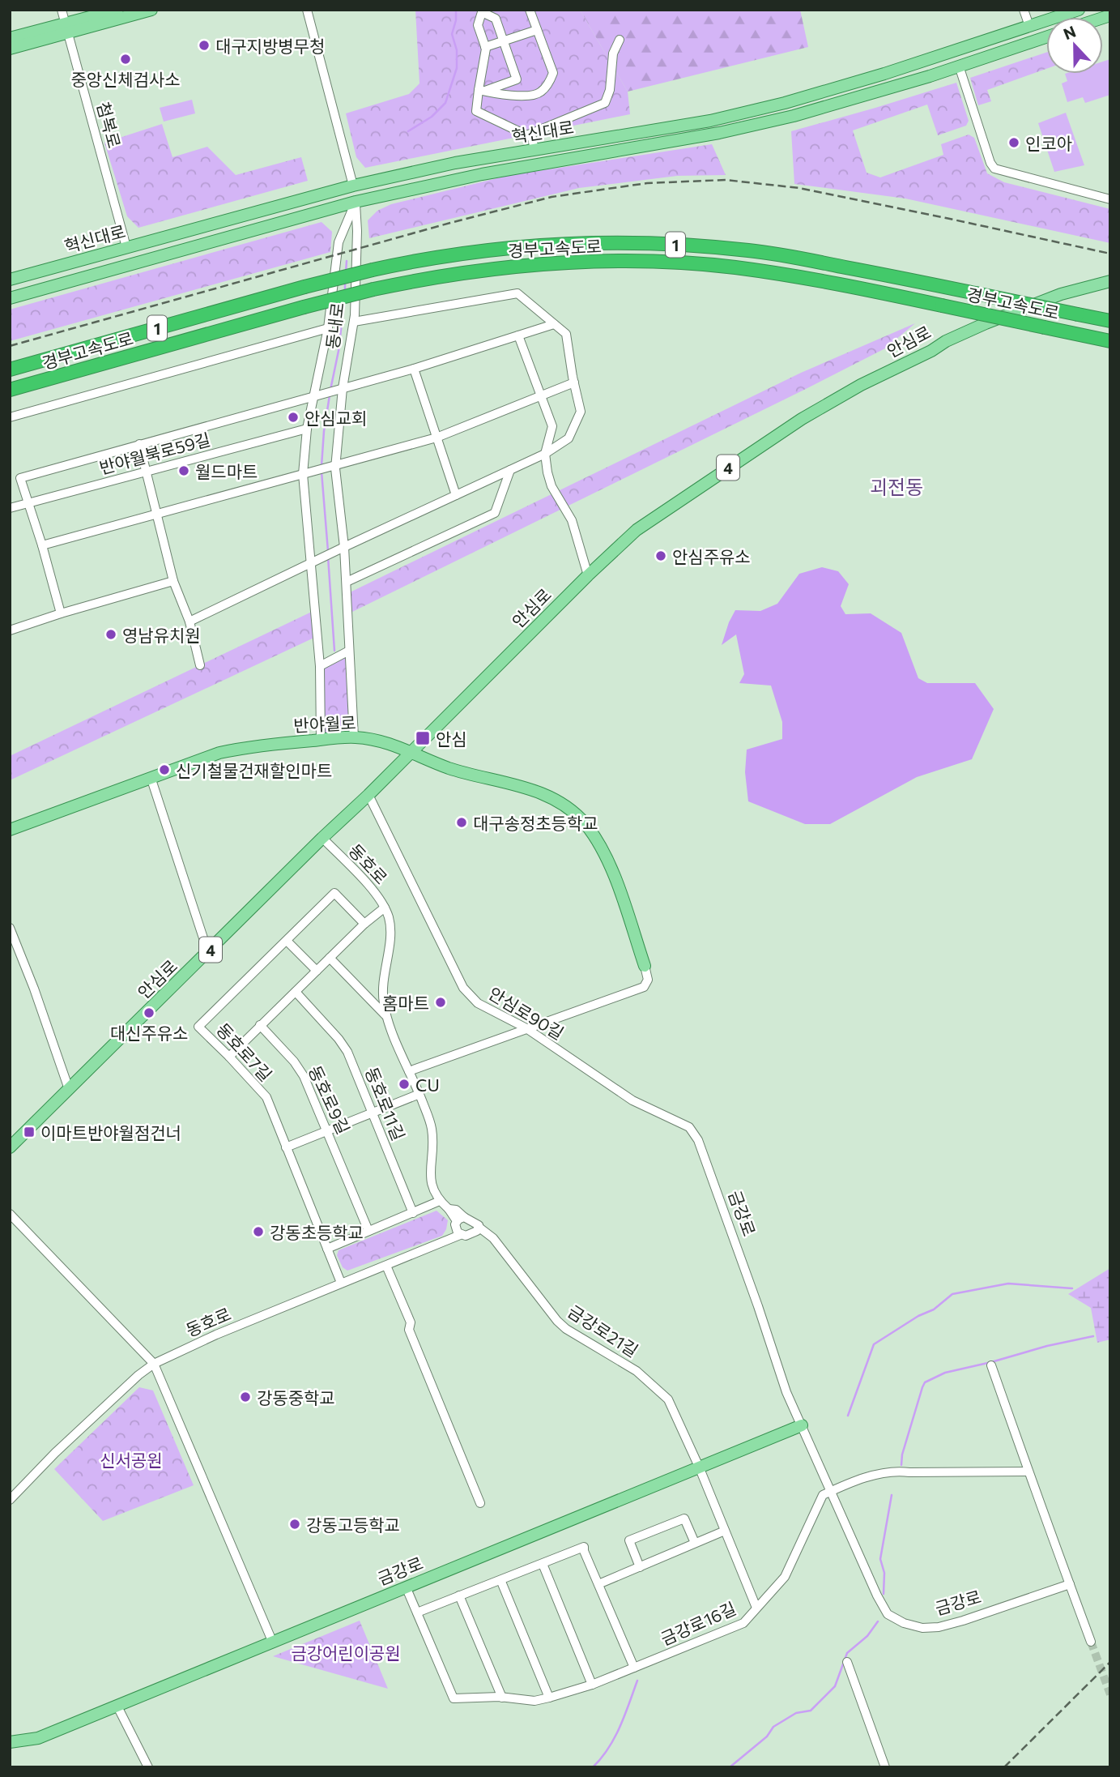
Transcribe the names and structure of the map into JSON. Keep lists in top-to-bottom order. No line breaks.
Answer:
{"streets":{"highway":["1","경부고속도로"],"main road":["혁신대로","동내로","안심로","4","반야월로","금강로"],"street":["첨복로","반야월북로59길","동호로","안심로90길","동호로7길","동호로9길","동호로11길","금강로21길","금강로16길"]},"crossings":[["첨복로","혁신대로"],["혁신대로","동내로"],["동내로","반야월로"],["안심로","반야월로"],["안심로","동호로"],["안심로","안심로90길"],["동호로","동호로7길"],["동호로","금강로21길"],["안심로90길","금강로"],["금강로","금강로21길"],["금강로","금강로16길"],["금강로21길","금강로16길"]],"districts":["괴전동"],"parks":["신서공원","금강어린이공원"],"places":{"other":["대구지방병무청","중앙신체검사소","인코아","안심교회","월드마트","안심주유소","영남유치원","신기철물건재할인마트","대구송정초등학교","홈마트","대신주유소","CU","강동초등학교","강동중학교","강동고등학교"],"transit":["안심","이마트반야월점건너"]},"north":"top"}
